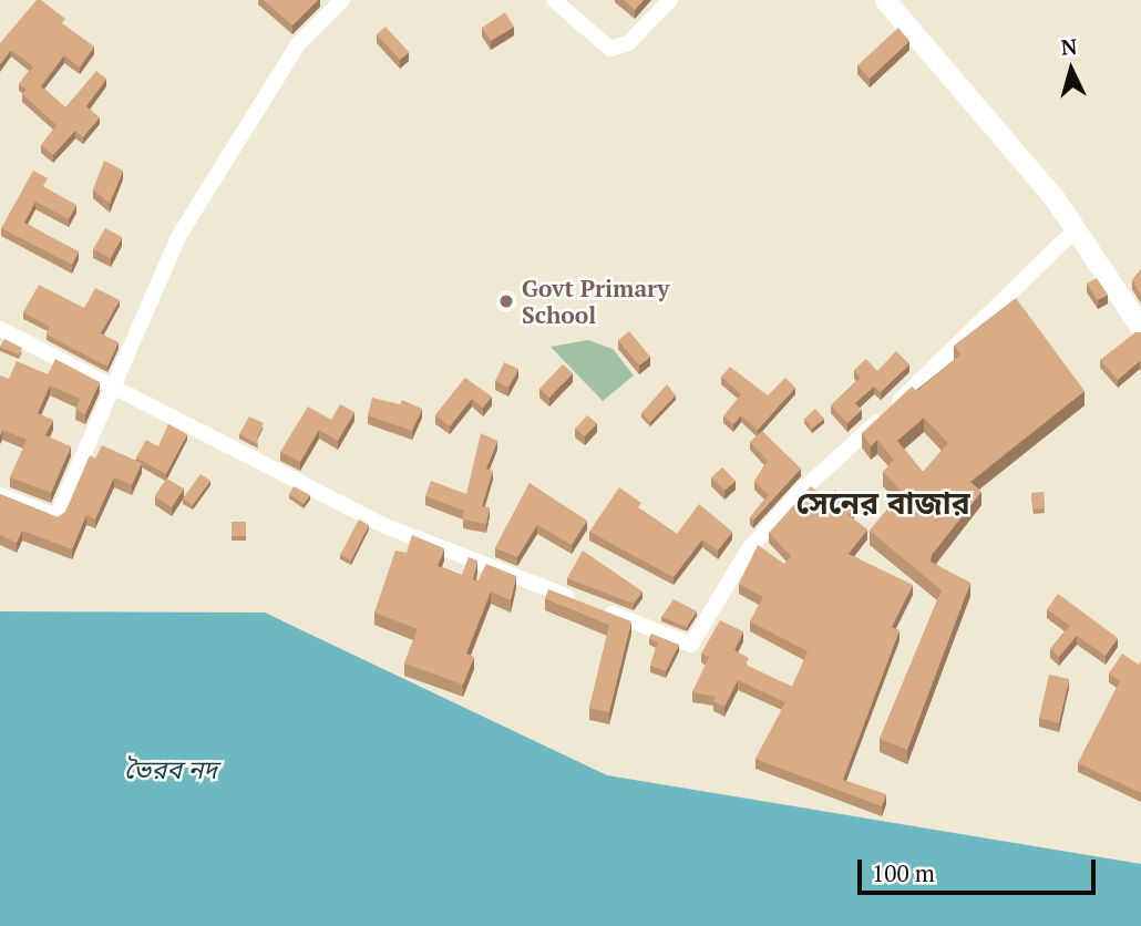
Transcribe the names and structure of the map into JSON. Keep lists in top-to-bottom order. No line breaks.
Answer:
{"districts":["সেনের বাজার"],"water":["ভৈরব নদ"],"places":["Govt Primary School"],"scale_bar":"100 m","north":"top"}
